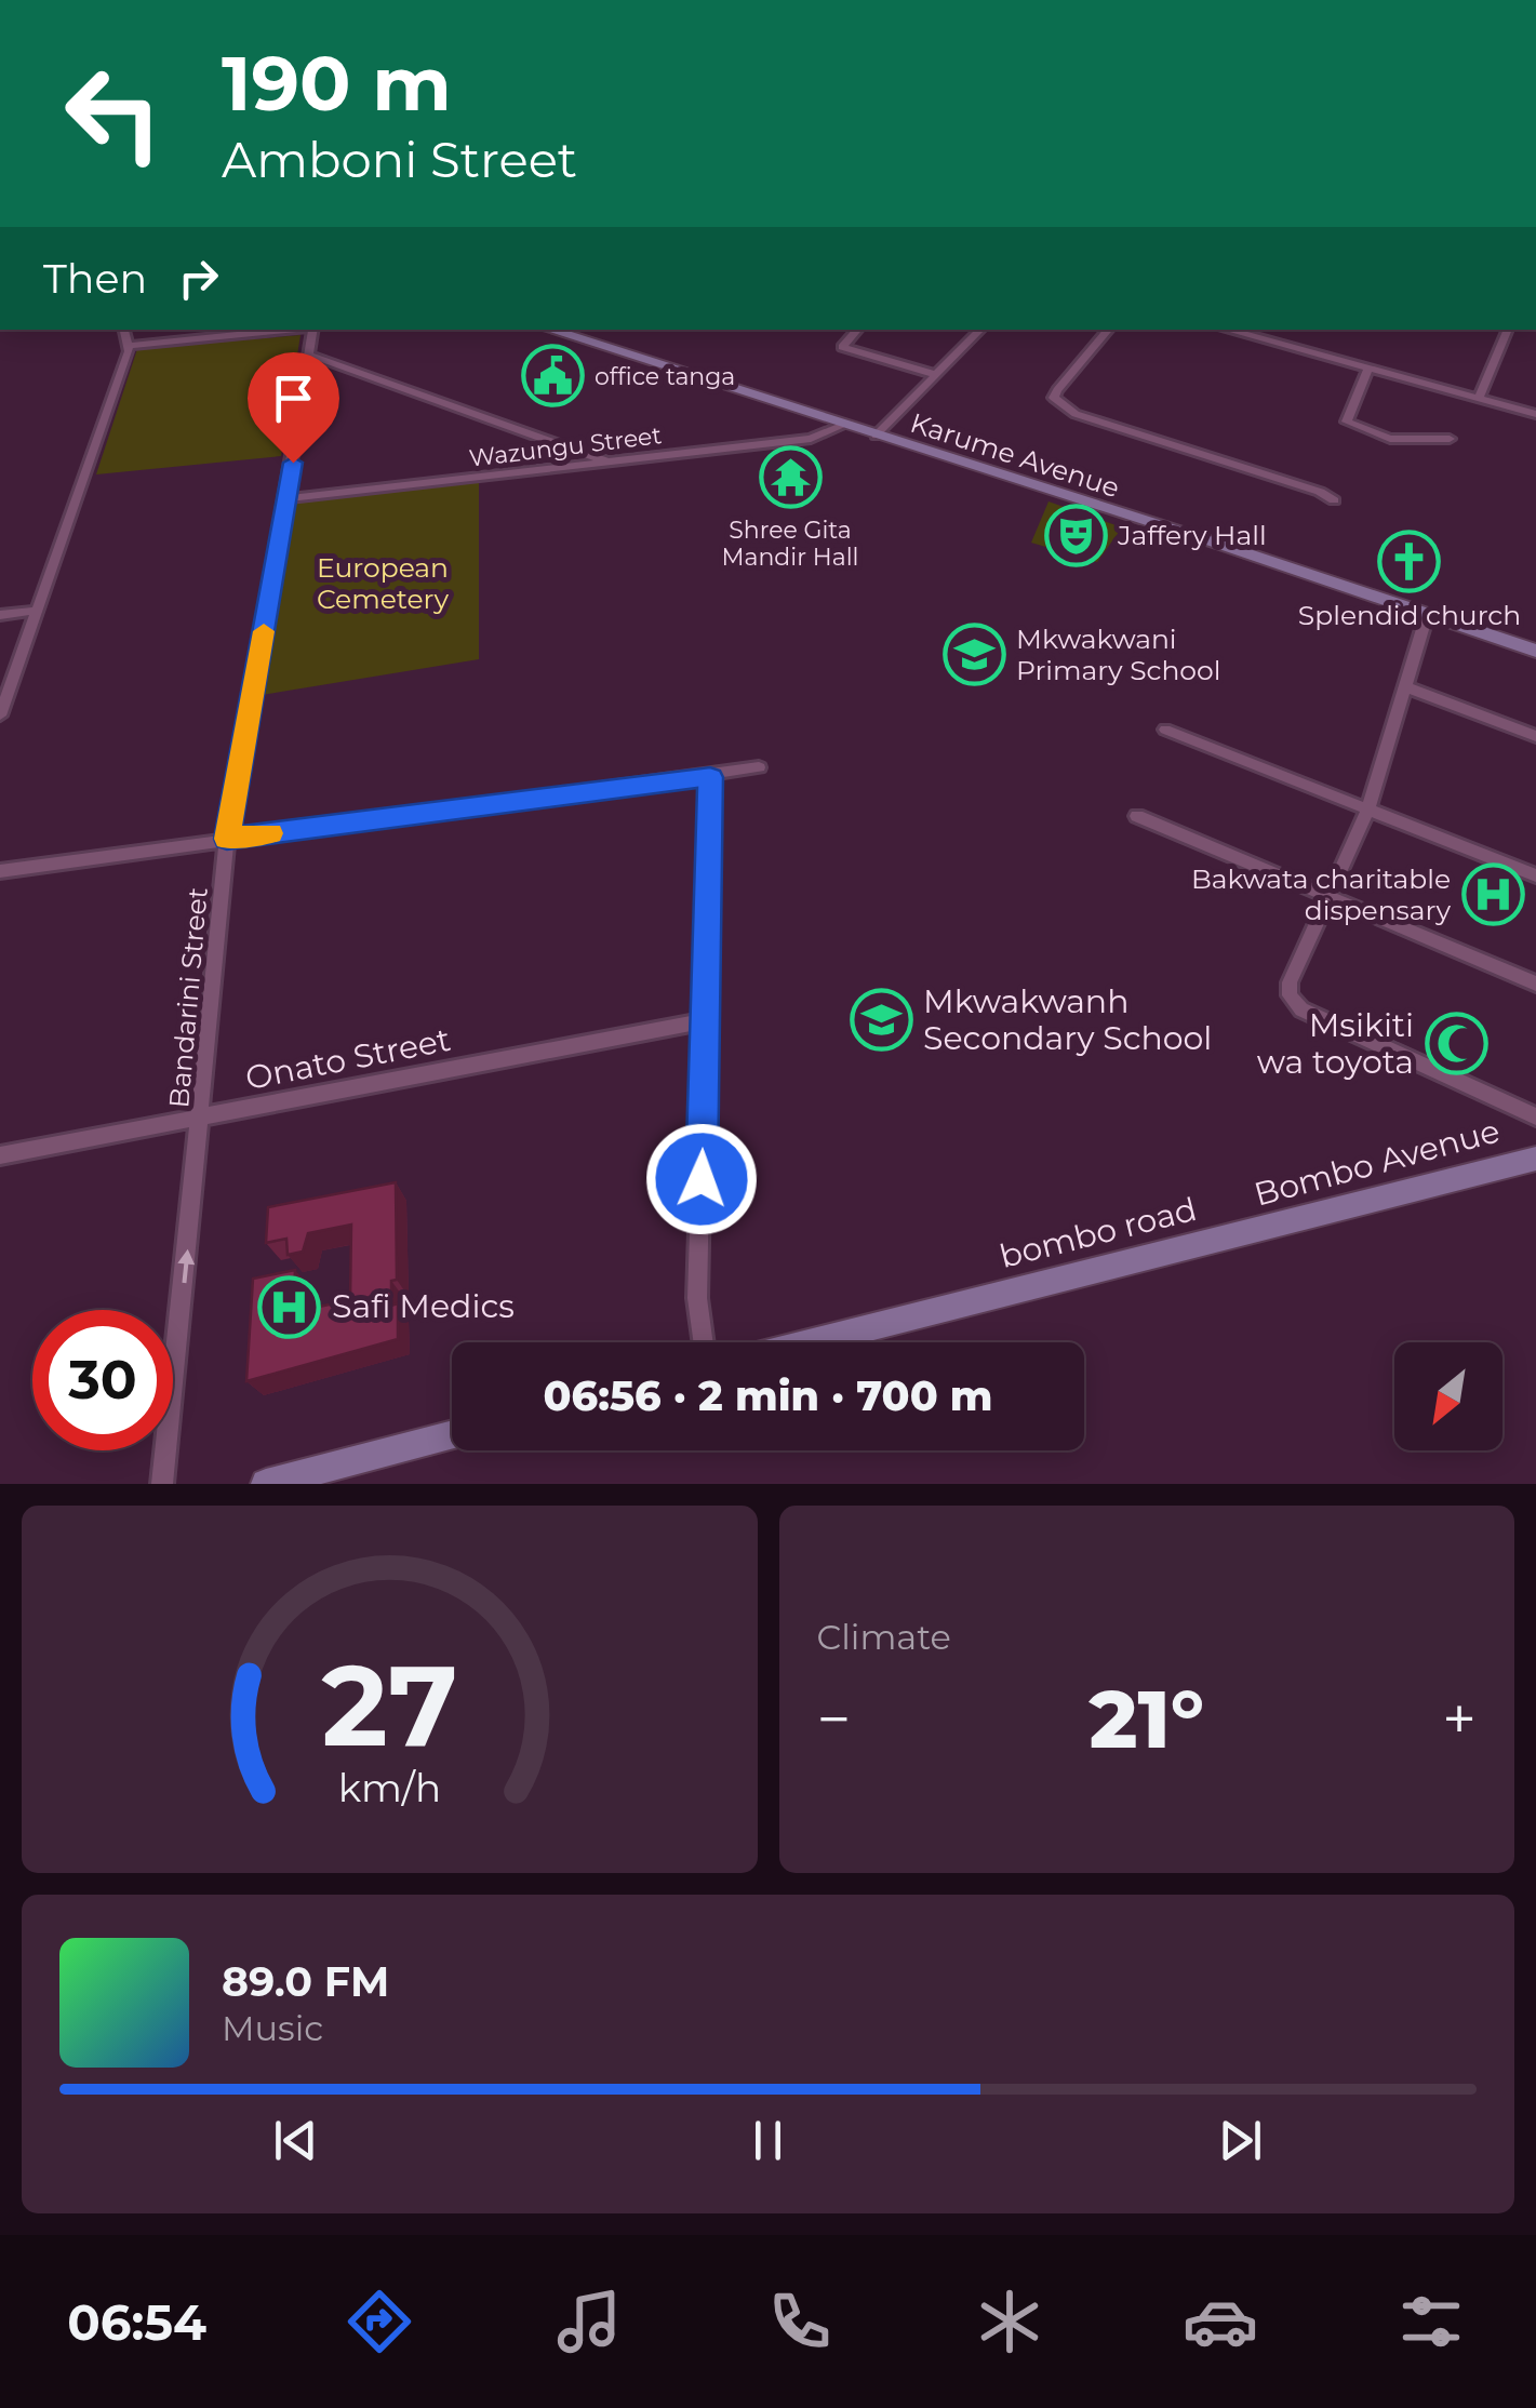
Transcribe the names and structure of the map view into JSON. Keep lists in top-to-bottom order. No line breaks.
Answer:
{"streets":{"main road":["Karume Avenue","Bombo Avenue","bombo road"],"street":["Wazungu Street","Bandarini Street","Onato Street"]},"crossings":[["Wazungu Street","Karume Avenue"],["Wazungu Street","Bandarini Street"],["Bandarini Street","Onato Street"],["Bombo Avenue","bombo road"]],"parks":["European Cemetery"],"places":{"public building":["office tanga"],"temple":["Shree Gita Mandir Hall"],"theatre":["Jaffery Hall"],"church":["Splendid church"],"school or university":["Mkwakwani Primary School","Mkwakwanh Secondary School"],"hospital":["Bakwata charitable dispensary","Safi Medics"],"mosque":["Msikiti wa toyota"]},"north":"bottom left","page":{"turn":["190 m","Amboni Street"],"then":"Then","limit":"30","trip":"06:56 · 2 min · 700 m","tile":"Climate","heat":["−","21°","+"],"song":["89.0 FM","Music"],"tabs":"06:54","gauge":["27","km/h"]}}
